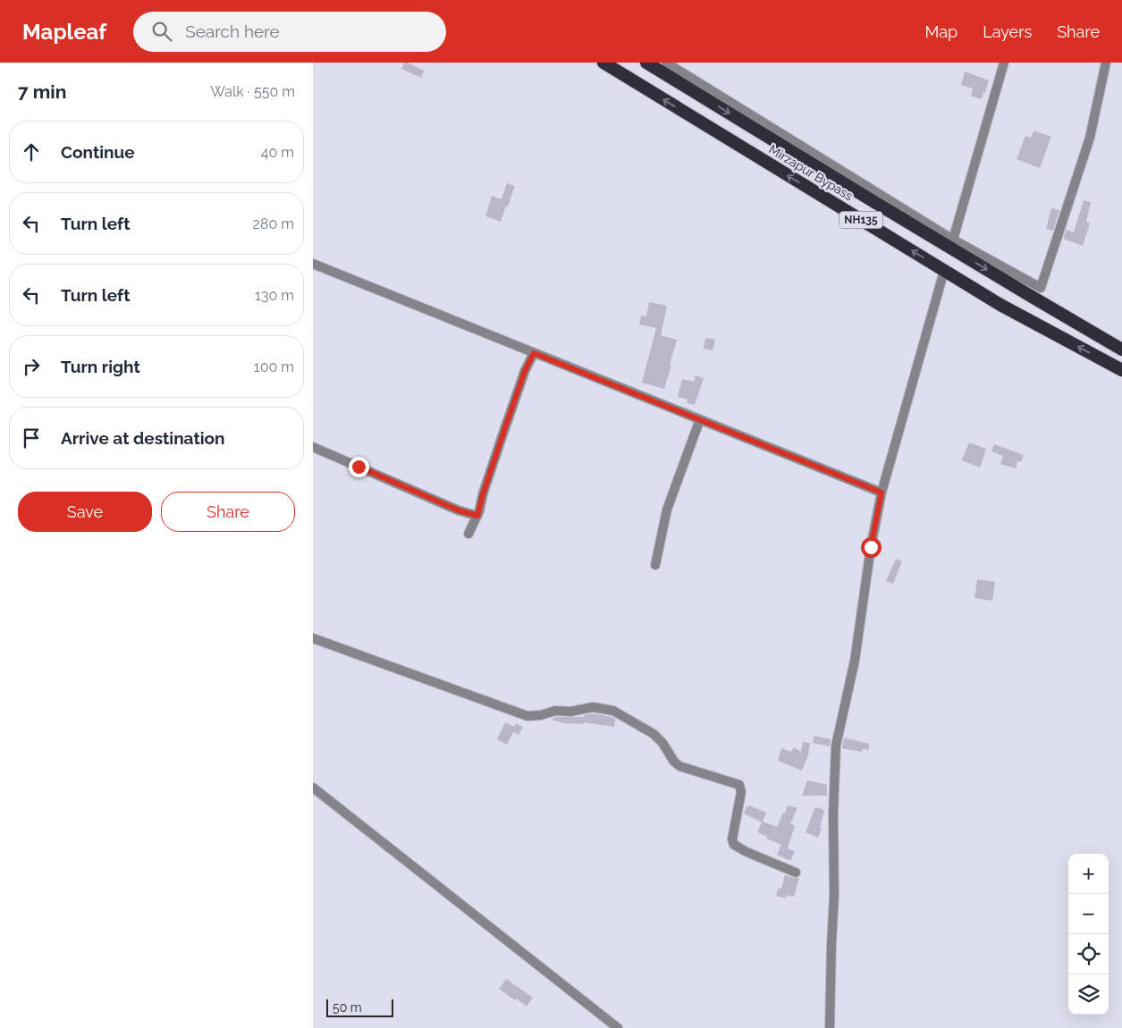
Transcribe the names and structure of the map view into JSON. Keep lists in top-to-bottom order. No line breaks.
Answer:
{"streets":{"highway":["Mirzapur Bypass","NH135"]},"scale_bar":"50 m","page":{"header":"Mapleaf","search":"Search here","nav":["Map","Layers","Share"],"heading":["7 min","Walk · 550 m"],"list":[["Continue","40 m"],["Turn left","280 m"],["Turn left","130 m"],["Turn right","100 m"],"Arrive at destination"],"buttons":["Save","Share"],"map_buttons":["+","−"],"scale":"50 m"}}
